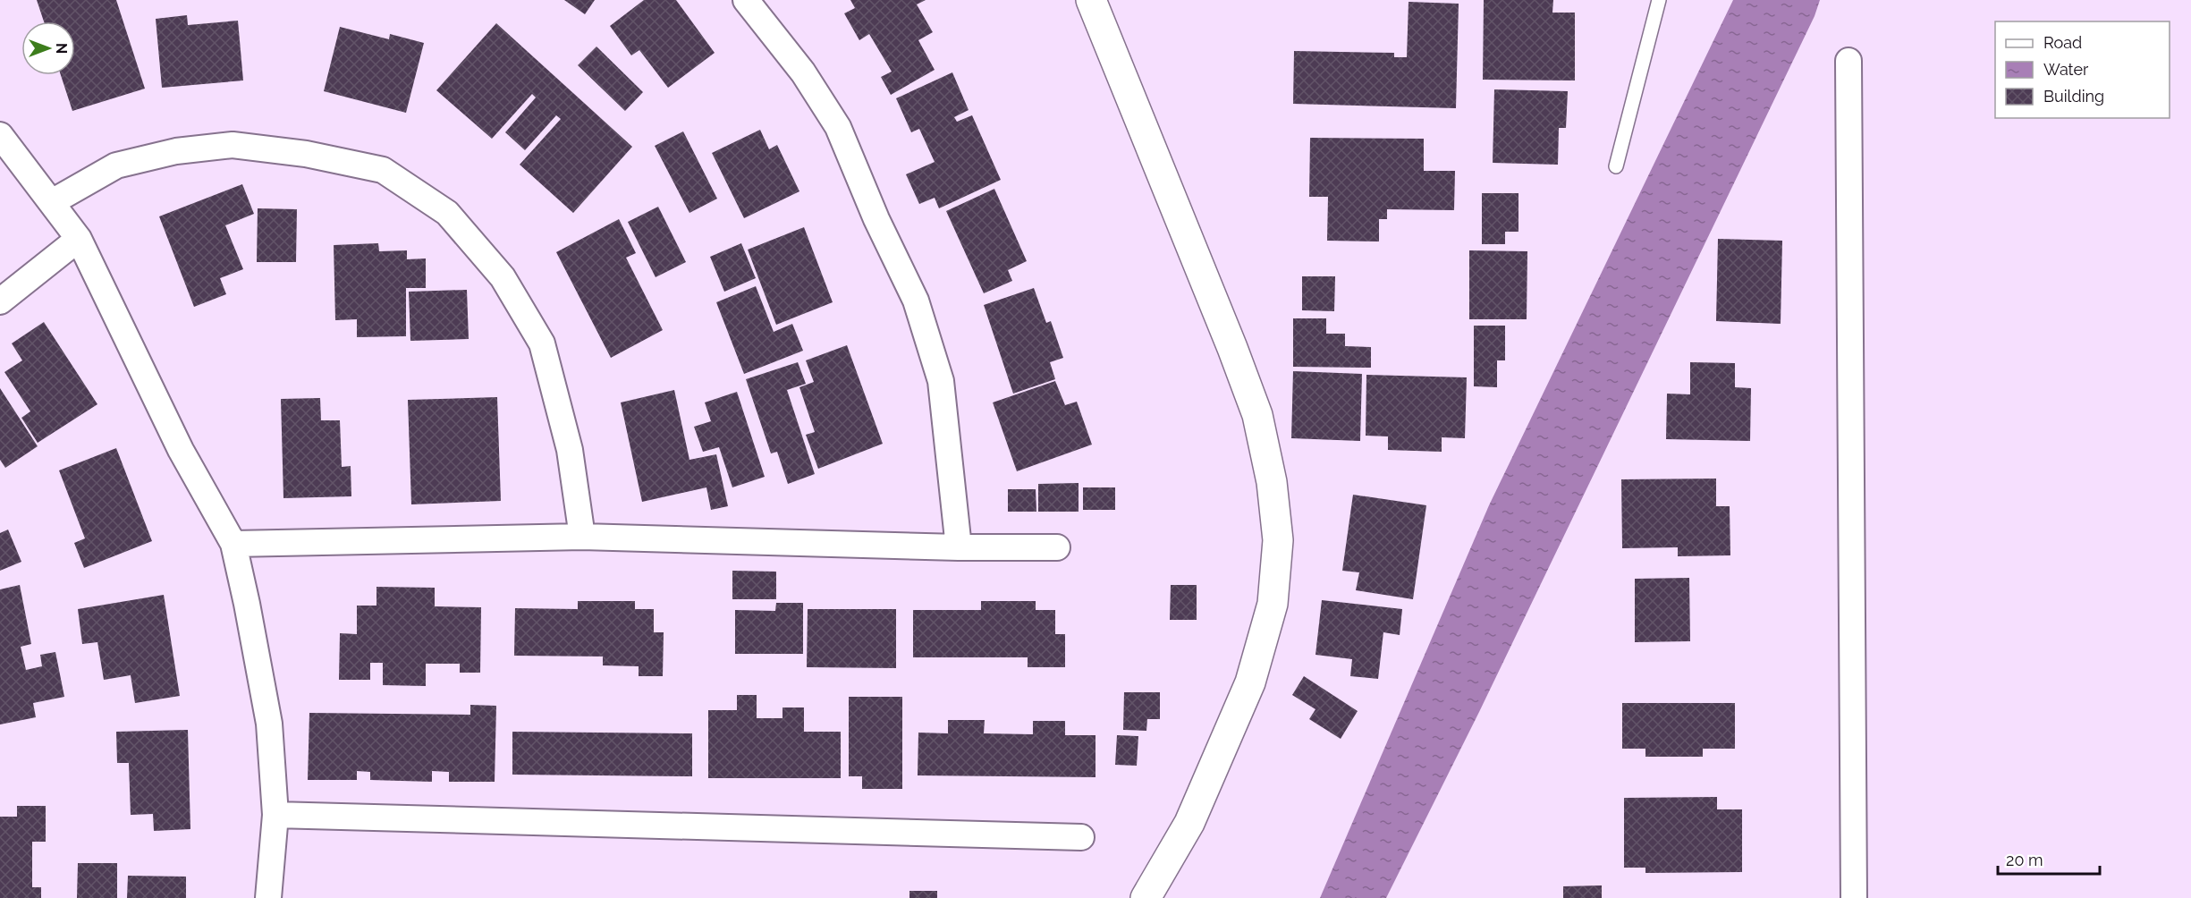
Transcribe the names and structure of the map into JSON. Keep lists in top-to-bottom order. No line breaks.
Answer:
{"legend":["Road","Water","Building"],"scale_bar":"20 m","north":"right"}
